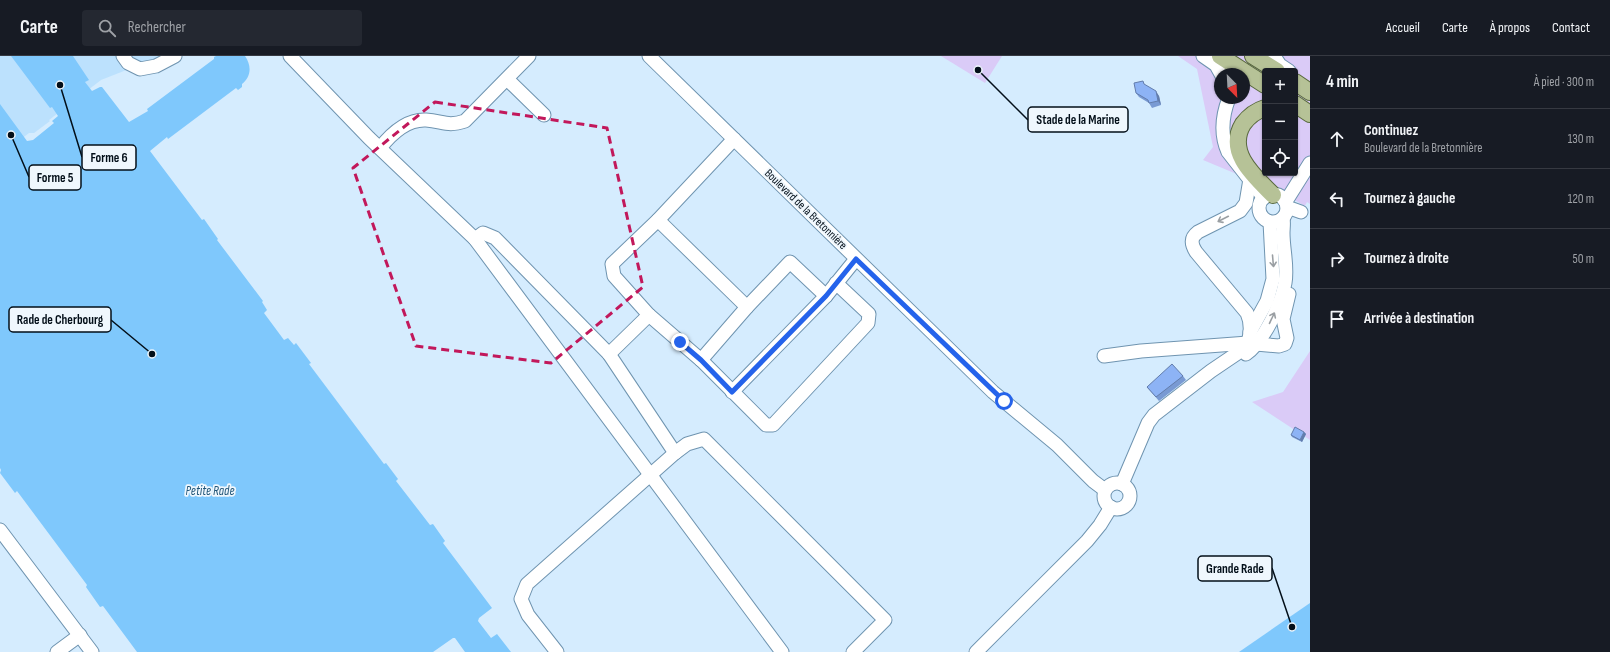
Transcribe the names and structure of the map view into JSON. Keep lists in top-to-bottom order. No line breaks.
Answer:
{"streets":{"street":["Boulevard de la Bretonnière"]},"water":["Petite Rade"],"places":["Stade de la Marine","Forme 6","Forme 5","Rade de Cherbourg","Grande Rade"],"north":"bottom right","page":{"header":"Carte","search":"Rechercher","nav":["Accueil","Carte","À propos","Contact"],"heading":["4 min","À pied · 300 m"],"map_buttons":["+","−"],"list":[["Continuez","Boulevard de la Bretonnière","130 m"],["Tournez à gauche","120 m"],["Tournez à droite","50 m"],"Arrivée à destination"]}}
